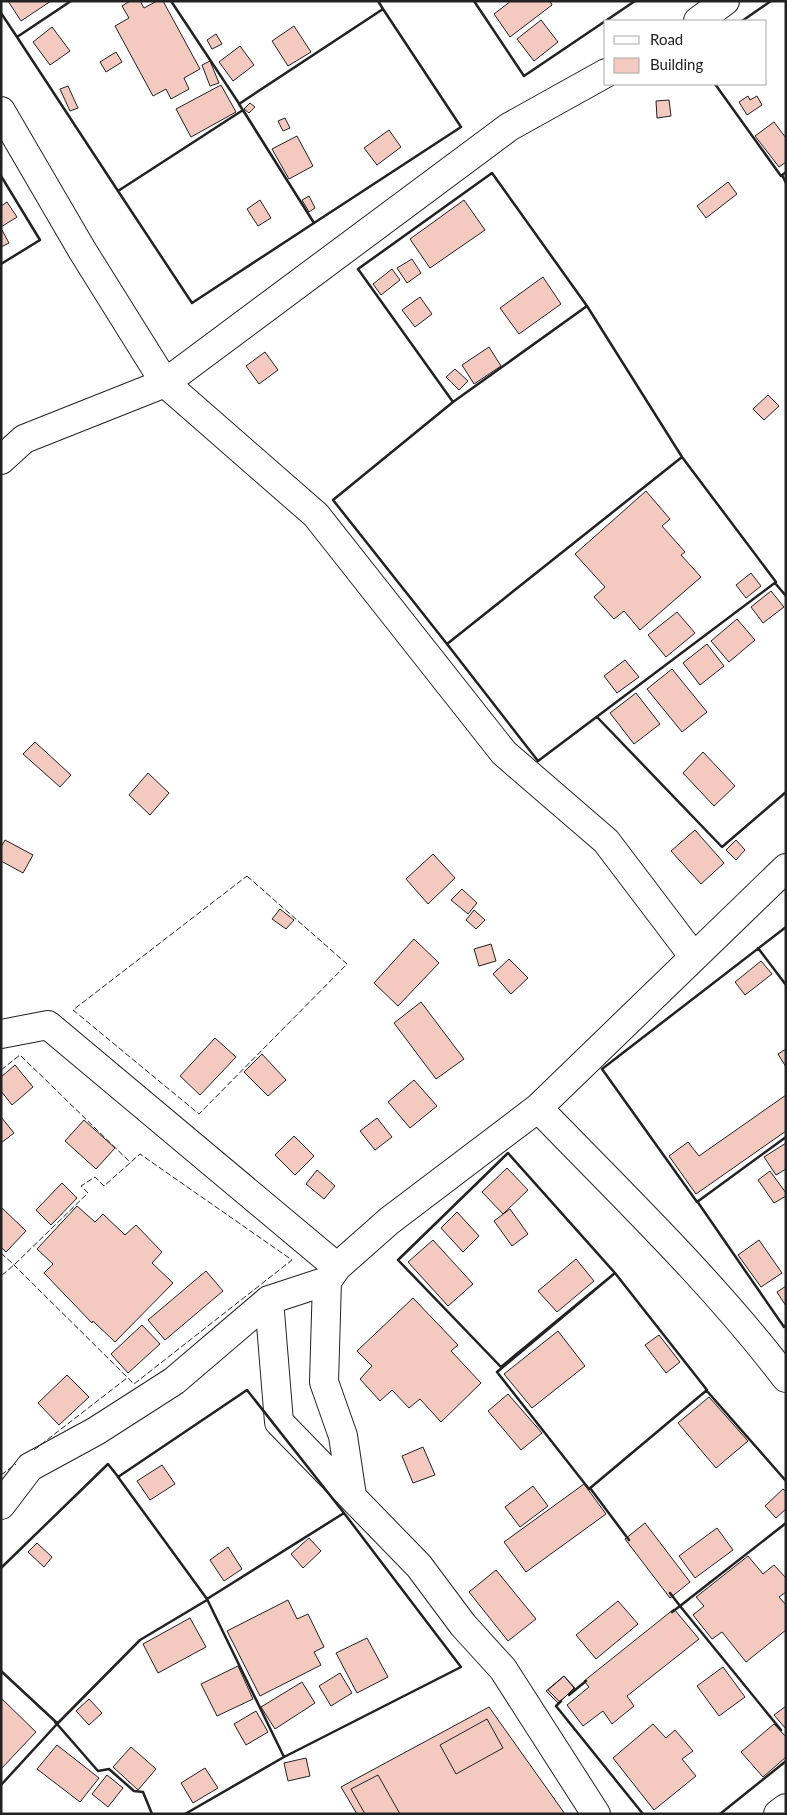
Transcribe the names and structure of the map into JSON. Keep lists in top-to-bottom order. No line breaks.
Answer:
{"legend":["Road","Building"]}
